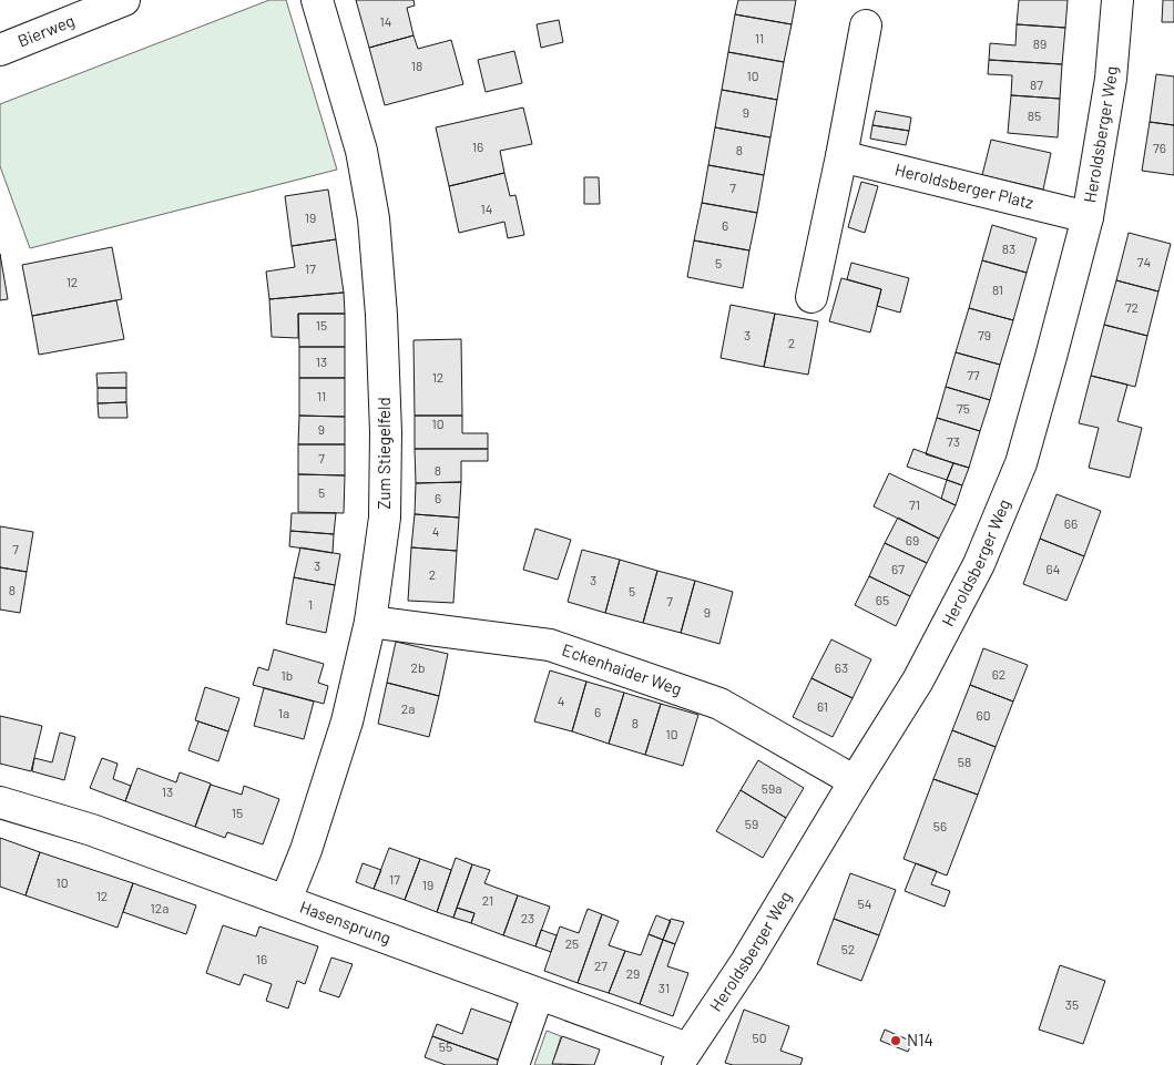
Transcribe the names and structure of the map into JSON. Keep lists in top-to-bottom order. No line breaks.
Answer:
{"streets":{"street":["Bierweg","Heroldsberger Weg","Heroldsberger Platz","Zum Stiegelfeld","Eckenhaider Weg","Hasensprung"]},"crossings":[["Heroldsberger Weg","Heroldsberger Platz"],["Heroldsberger Weg","Eckenhaider Weg"],["Heroldsberger Weg","Hasensprung"],["Zum Stiegelfeld","Eckenhaider Weg"],["Zum Stiegelfeld","Hasensprung"]],"places":["N14"],"house_numbers":["14","11","89","18","10","87","9","85","16","76","8","7","14","19","6","83","74","5","17","12","81","72","15","3","79","2","13","77","12","11","75","10","9","73","7","8","5","6","71","66","4","69","7","3","67","64","2","3","8","5","65","7","1","9","2b","63","62","1b","4","61","2a","6","1a","60","8","10","58","59a","13","15","59","56","17","10","19","12","21","54","12a","23","25","52","16","27","29","31","35","50","55"]}
